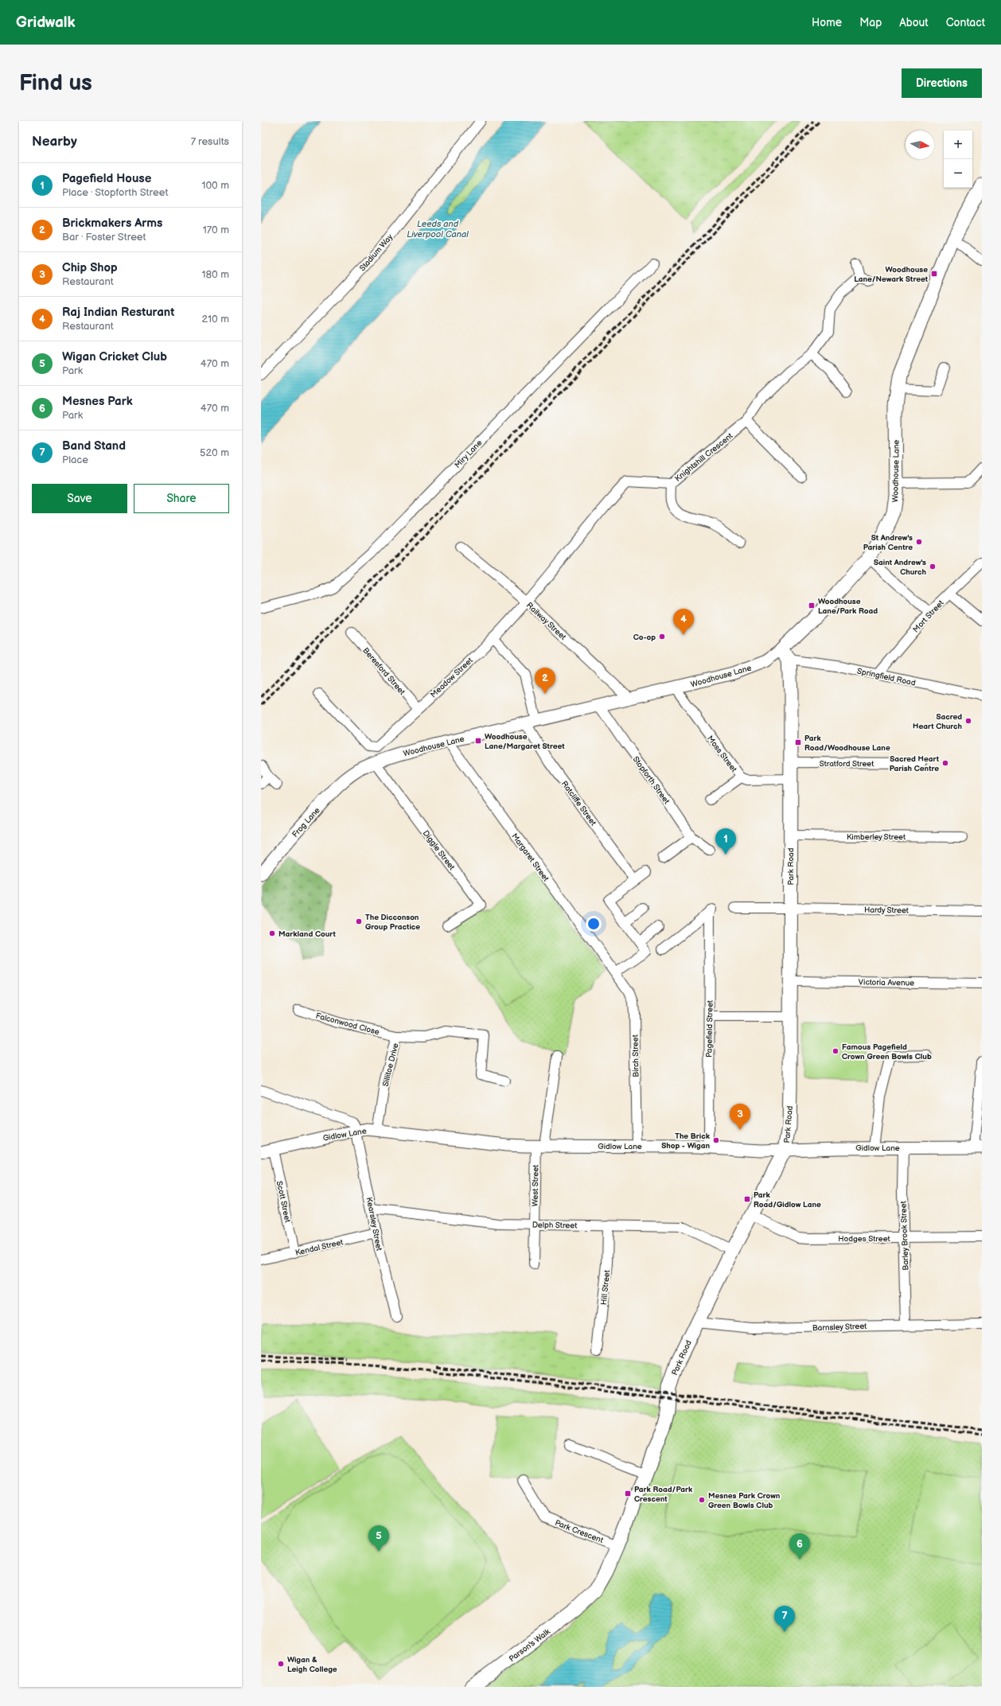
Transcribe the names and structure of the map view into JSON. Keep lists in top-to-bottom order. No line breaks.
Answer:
{"streets":{"main road":["Woodhouse Lane","Park Road","Parson's Walk"],"street":["Stadium Way","Miry Lane","Knightshill Crescent","Mort Street","Railway Street","Beresford Street","Springfield Road","Meadow Street","Moss Street","Stratford Street","Stopforth Street","Ratcliffe Street","Frog Lane","Kimberley Street","Diggle Street","Margaret Street","Hardy Street","Victoria Avenue","Falconwood Close","Pagefield Street","Birch Street","Sillitoe Drive","Gidlow Lane","West Street","Scott Street","Kearsley Street","Delph Street","Barley Brook Street","Hodges Street","Kendal Street","Hill Street","Barnsley Street","Park Crescent"]},"crossings":[["Knightshill Crescent","Railway Street"],["Knightshill Crescent","Meadow Street"],["Woodhouse Lane","Railway Street"],["Woodhouse Lane","Springfield Road"],["Woodhouse Lane","Moss Street"],["Woodhouse Lane","Stopforth Street"],["Woodhouse Lane","Ratcliffe Street"],["Woodhouse Lane","Frog Lane"],["Woodhouse Lane","Diggle Street"],["Woodhouse Lane","Margaret Street"],["Woodhouse Lane","Park Road"],["Mort Street","Springfield Road"],["Railway Street","Meadow Street"],["Beresford Street","Meadow Street"],["Springfield Road","Park Road"],["Meadow Street","Ratcliffe Street"],["Moss Street","Park Road"],["Stratford Street","Park Road"],["Kimberley Street","Park Road"],["Margaret Street","Birch Street"],["Park Road","Hardy Street"],["Park Road","Victoria Avenue"],["Park Road","Gidlow Lane"],["Park Road","Delph Street"],["Park Road","Hodges Street"],["Park Road","Barnsley Street"],["Park Road","Park Crescent"],["Park Road","Parson's Walk"],["Falconwood Close","Sillitoe Drive"],["Pagefield Street","Gidlow Lane"],["Birch Street","Gidlow Lane"],["Sillitoe Drive","Gidlow Lane"],["Gidlow Lane","West Street"],["Gidlow Lane","Scott Street"],["Gidlow Lane","Kearsley Street"],["Gidlow Lane","Barley Brook Street"],["West Street","Delph Street"],["Scott Street","Kendal Street"],["Kearsley Street","Delph Street"],["Kearsley Street","Kendal Street"],["Delph Street","Hill Street"],["Barley Brook Street","Hodges Street"],["Barley Brook Street","Barnsley Street"]],"water":["Leeds and Liverpool Canal"],"places":{"transit":["Woodhouse Lane/Newark Street","Woodhouse Lane/Park Road","Woodhouse Lane/Margaret Street","Park Road/Woodhouse Lane","Park Road/Gidlow Lane","Park Road/Park Crescent"],"other":["St Andrew's Parish Centre","Saint Andrew's Church","Co-op","Sacred Heart Church","Sacred Heart Parish Centre","The Dicconson Group Practice","Markland Court","Famous Pagefield Crown Green Bowls Club","The Brick Shop - Wigan","Mesnes Park Crown Green Bowls Club","Wigan & Leigh College"]},"north":"right","page":{"header":"Gridwalk","nav":["Home","Map","About","Contact"],"buttons":["Directions",["Save","Share"]],"title":"Find us","heading":["Nearby","7 results"],"map_buttons":["+","−"],"list":[{"mark":"1","name":"Pagefield House","note":"Place · Stopforth Street","value":"100 m"},{"mark":"2","name":"Brickmakers Arms","note":"Bar · Foster Street","value":"170 m"},{"mark":"3","name":"Chip Shop","note":"Restaurant","value":"180 m"},{"mark":"4","name":"Raj Indian Resturant","note":"Restaurant","value":"210 m"},{"mark":"5","name":"Wigan Cricket Club","note":"Park","value":"470 m"},{"mark":"6","name":"Mesnes Park","note":"Park","value":"470 m"},{"mark":"7","name":"Band Stand","note":"Place","value":"520 m"}],"pins":["4","2","1","3","5","6","7"]}}
